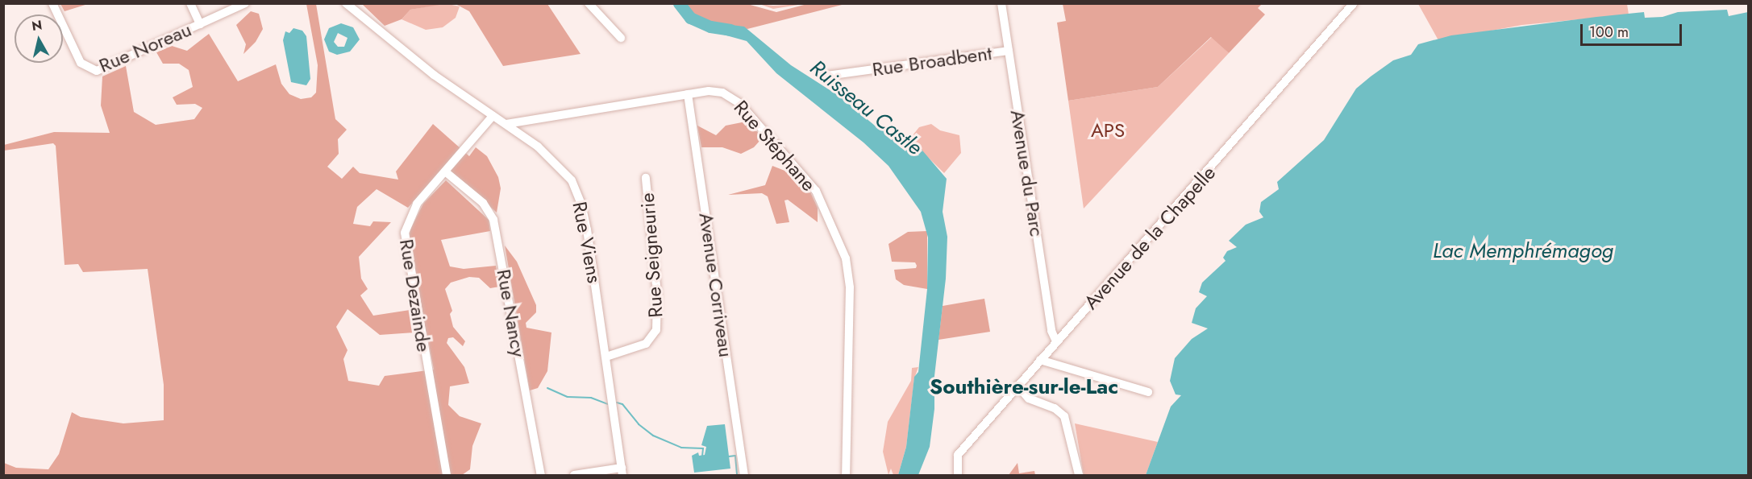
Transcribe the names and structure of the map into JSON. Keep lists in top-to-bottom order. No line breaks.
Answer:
{"streets":{"street":["Rue Noreau","Rue Broadbent","Rue Stéphane","Avenue du Parc","Avenue de la Chapelle","Rue Viens","Rue Seigneurie","Avenue Corriveau","Rue Dezainde","Rue Nancy"]},"crossings":[["Rue Broadbent","Avenue du Parc"],["Rue Stéphane","Rue Viens"],["Rue Stéphane","Avenue Corriveau"],["Avenue du Parc","Avenue de la Chapelle"],["Rue Viens","Rue Seigneurie"],["Rue Viens","Rue Dezainde"],["Rue Dezainde","Rue Nancy"]],"districts":["Southière-sur-le-Lac"],"water":["Ruisseau Castle","Lac Memphrémagog"],"parks":["APS"],"scale_bar":"100 m","north":"top"}
